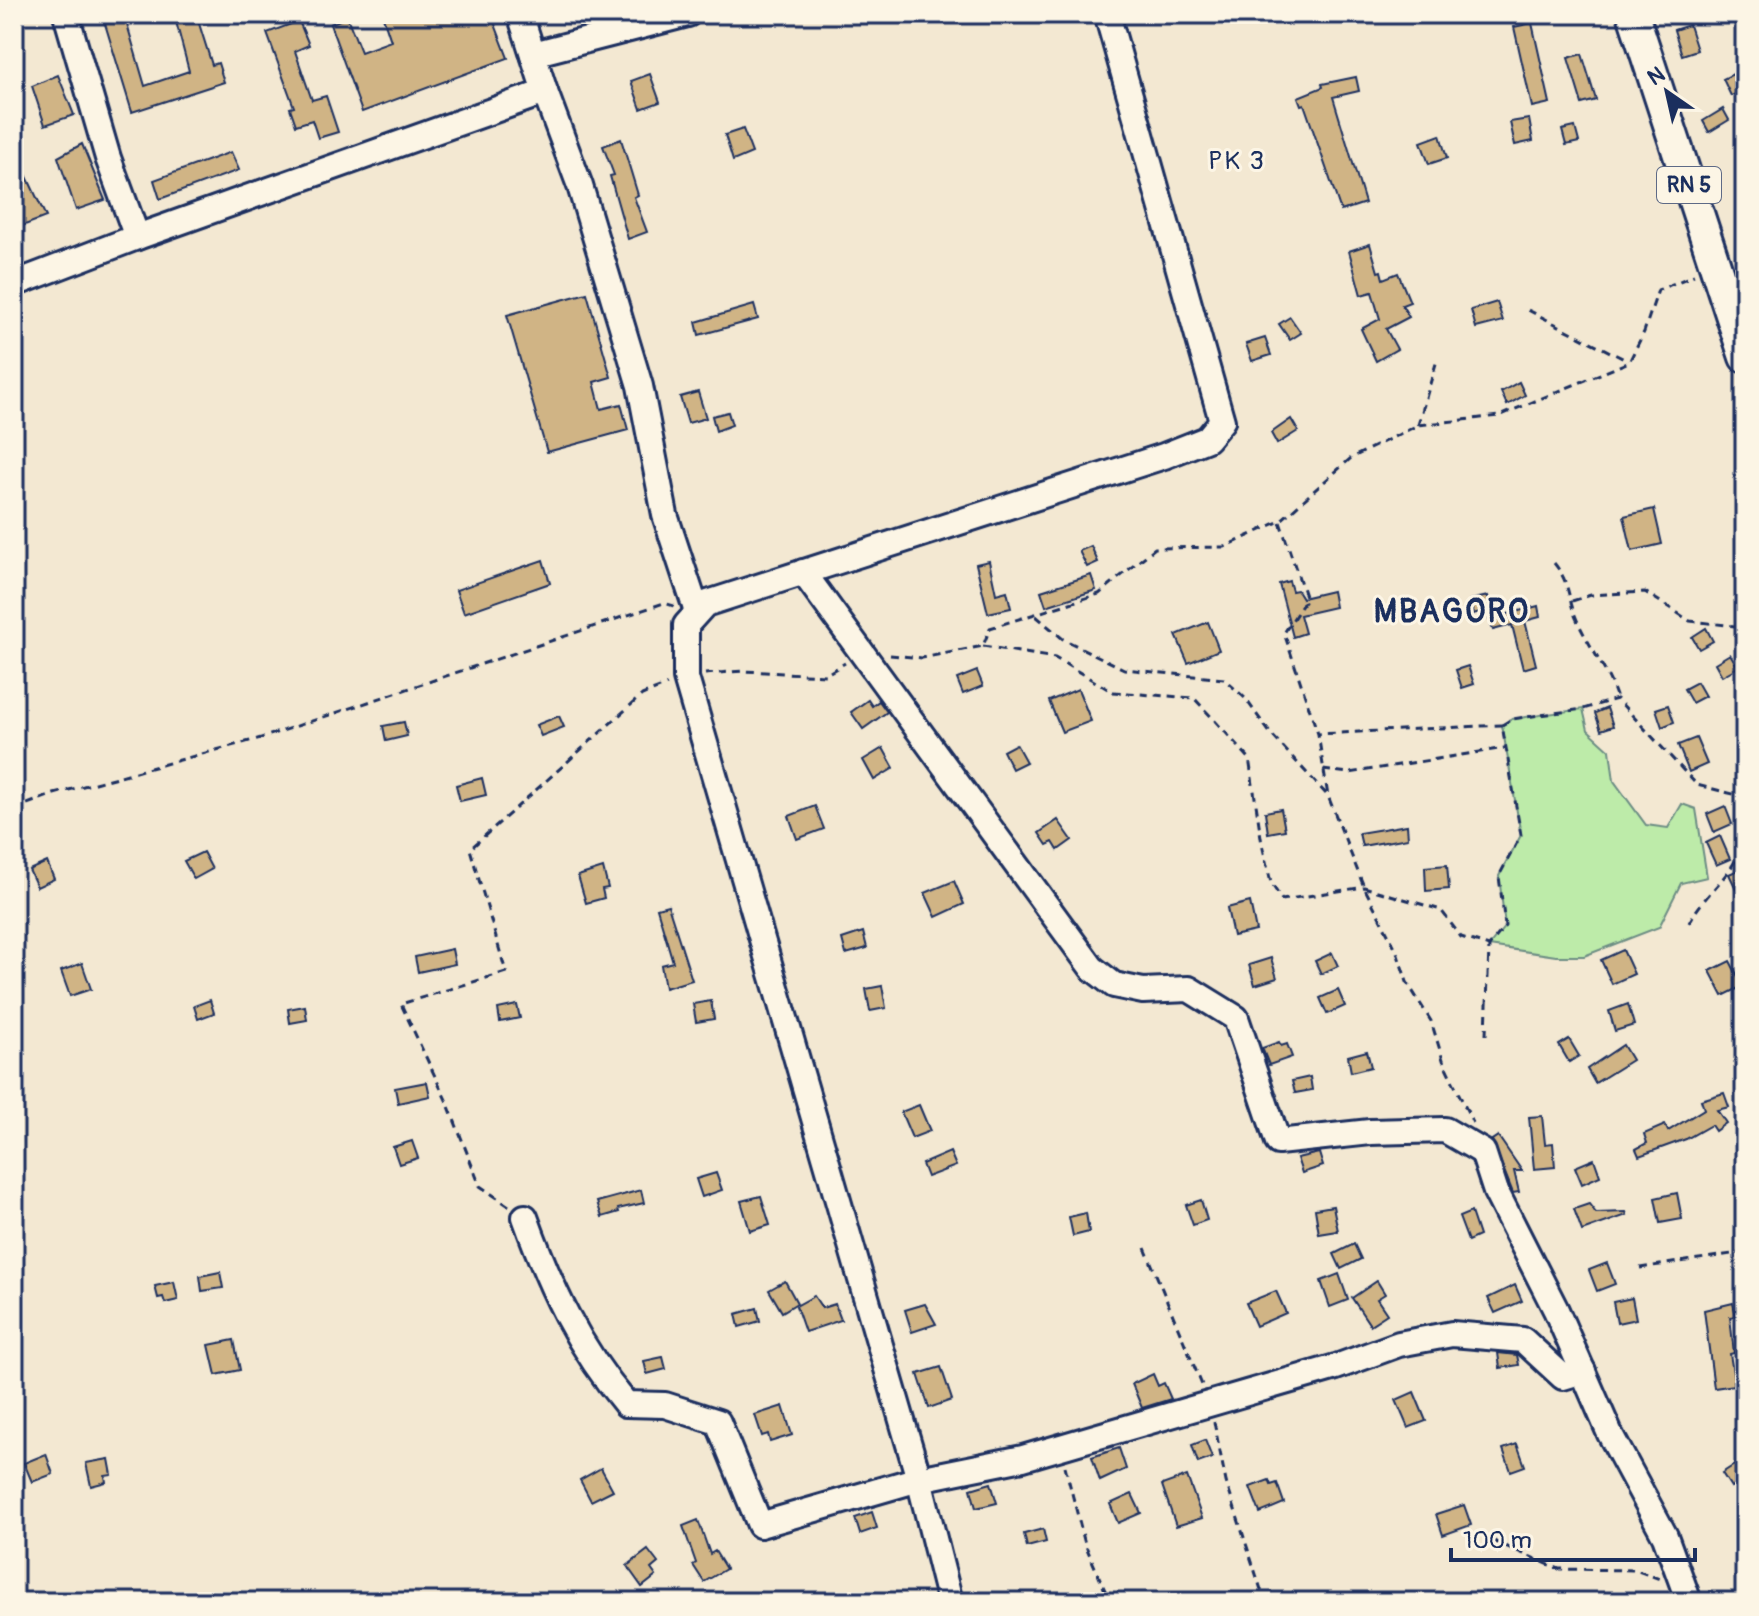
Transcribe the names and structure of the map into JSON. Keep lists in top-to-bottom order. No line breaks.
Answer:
{"streets":{"main road":["RN 5"]},"districts":["PK 3","MBAGORO"],"scale_bar":"100 m","north":"top left"}
